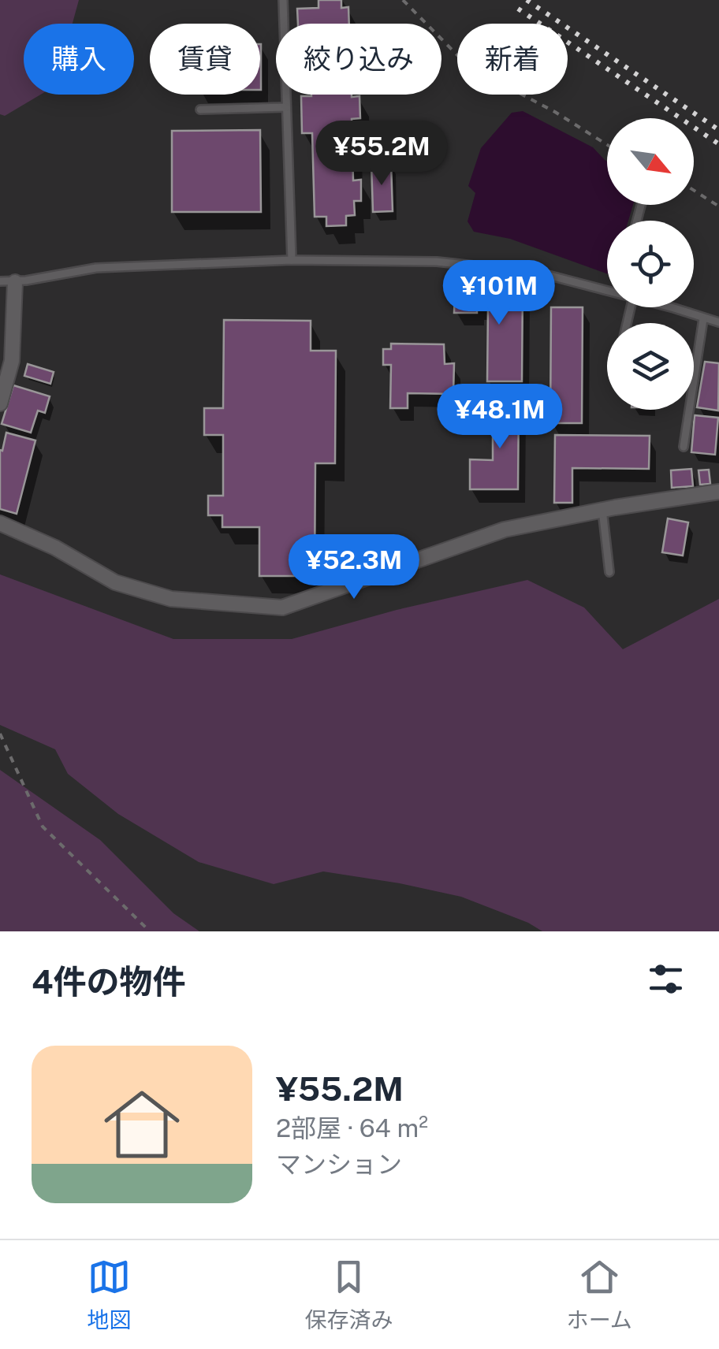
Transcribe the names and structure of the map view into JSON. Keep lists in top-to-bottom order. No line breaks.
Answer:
{"north":"bottom right","page":{"chip":["購入","賃貸","絞り込み","新着"],"price":["¥55.2M","¥101M","¥48.1M","¥52.3M"],"heading":"4件の物件","list":[{"name":"¥55.2M","note":"2部屋 · 64 m² · マンション"}],"tabs":["地図","保存済み","ホーム"]}}
